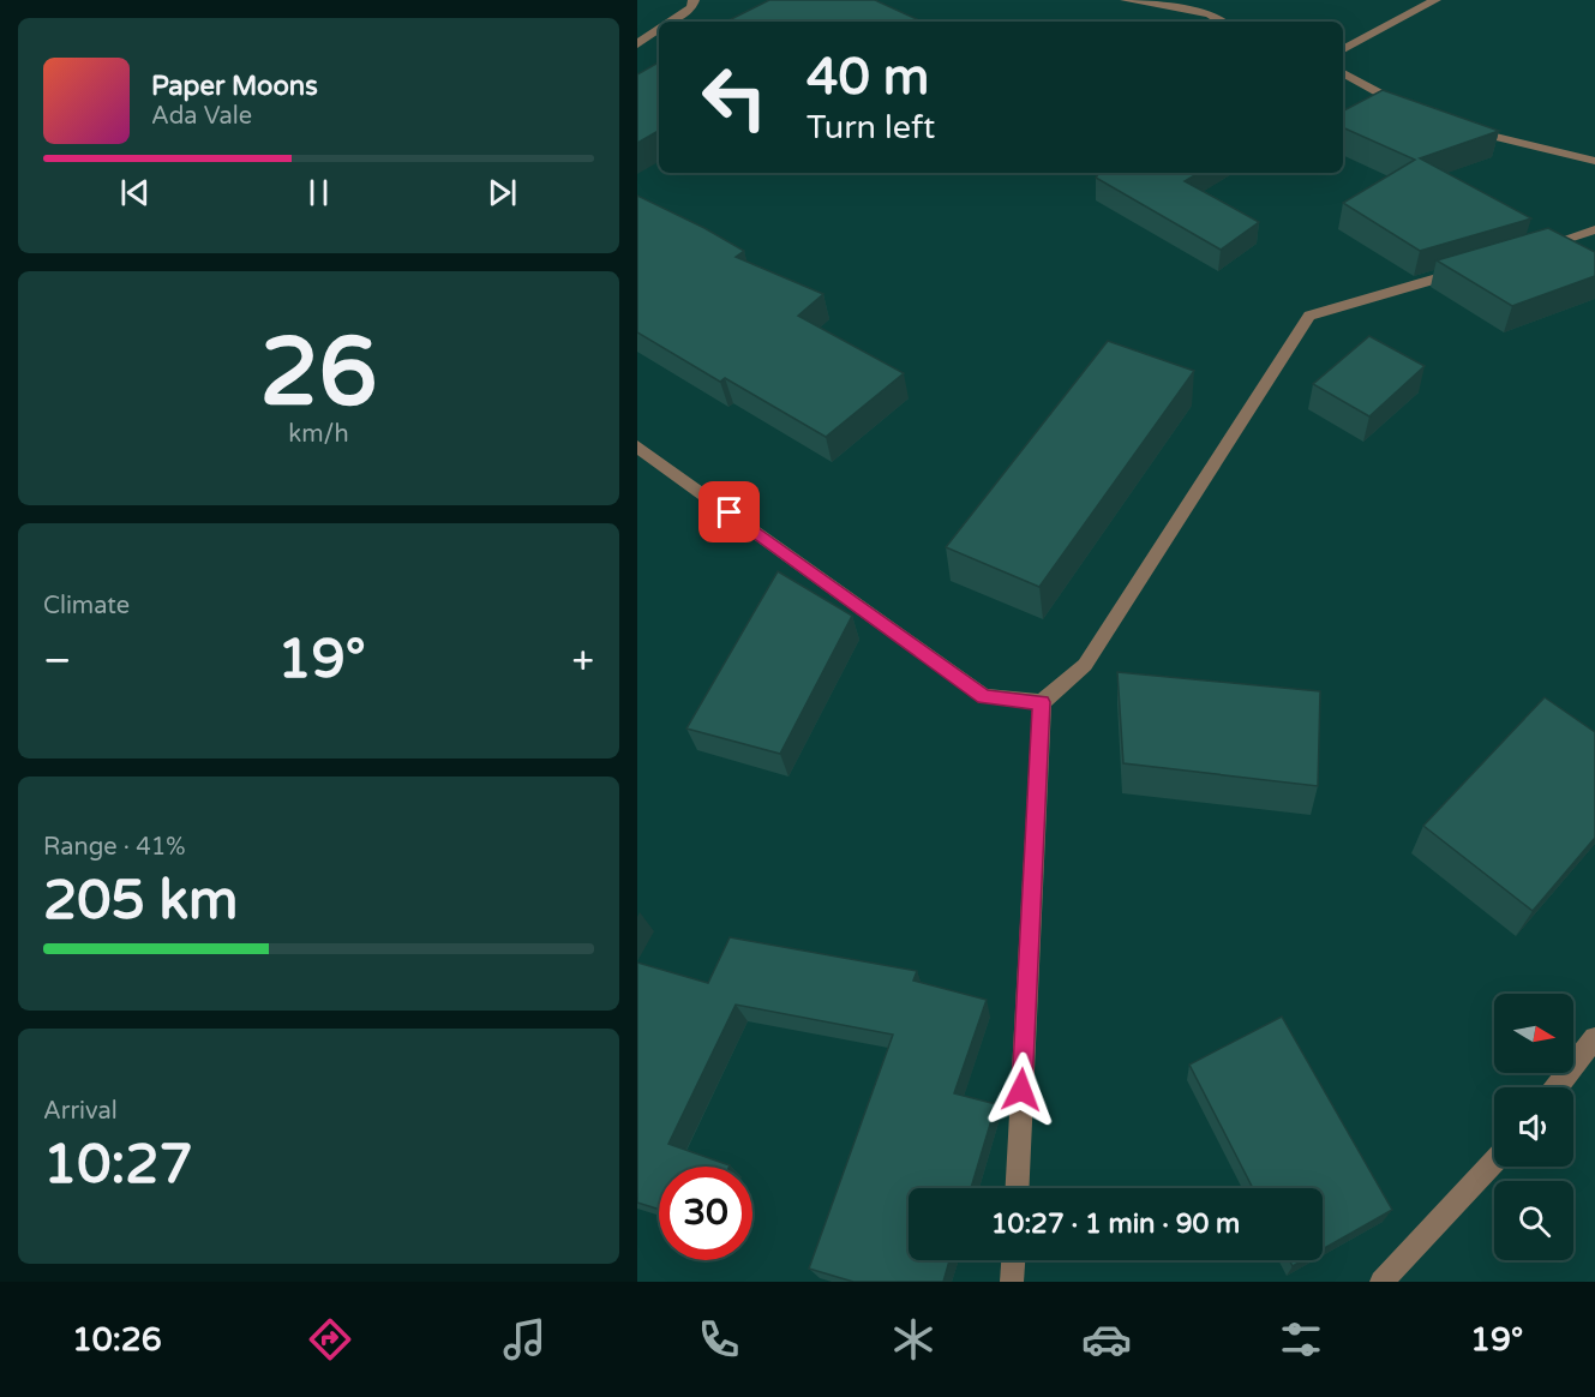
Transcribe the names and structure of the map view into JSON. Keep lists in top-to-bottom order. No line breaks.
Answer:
{"north":"right","page":{"turn":["40 m","Turn left"],"song":["Paper Moons","Ada Vale"],"tile":[["26","km/h"],"Climate",["Range · 41%","205 km"],["Arrival","10:27"]],"heat":["−","19°","+"],"limit":"30","trip":"10:27 · 1 min · 90 m","tabs":["10:26","19°"]}}
